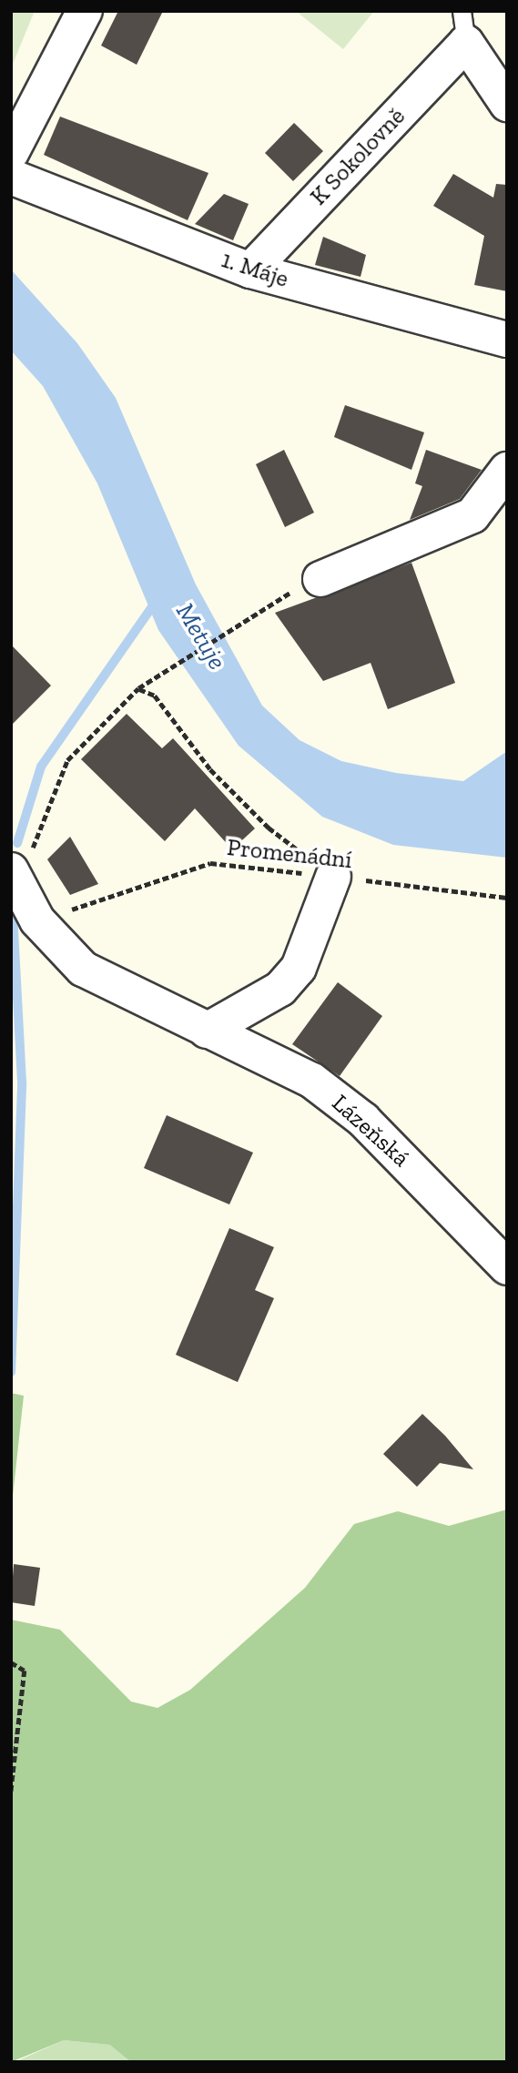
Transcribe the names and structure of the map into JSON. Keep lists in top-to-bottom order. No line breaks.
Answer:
{"streets":{"street":["K Sokolovně","1. Máje","Lázeňská"],"path":["Promenádní"]},"crossings":[["K Sokolovně","1. Máje"],["Promenádní","Lázeňská"]],"water":["Metuje"]}
